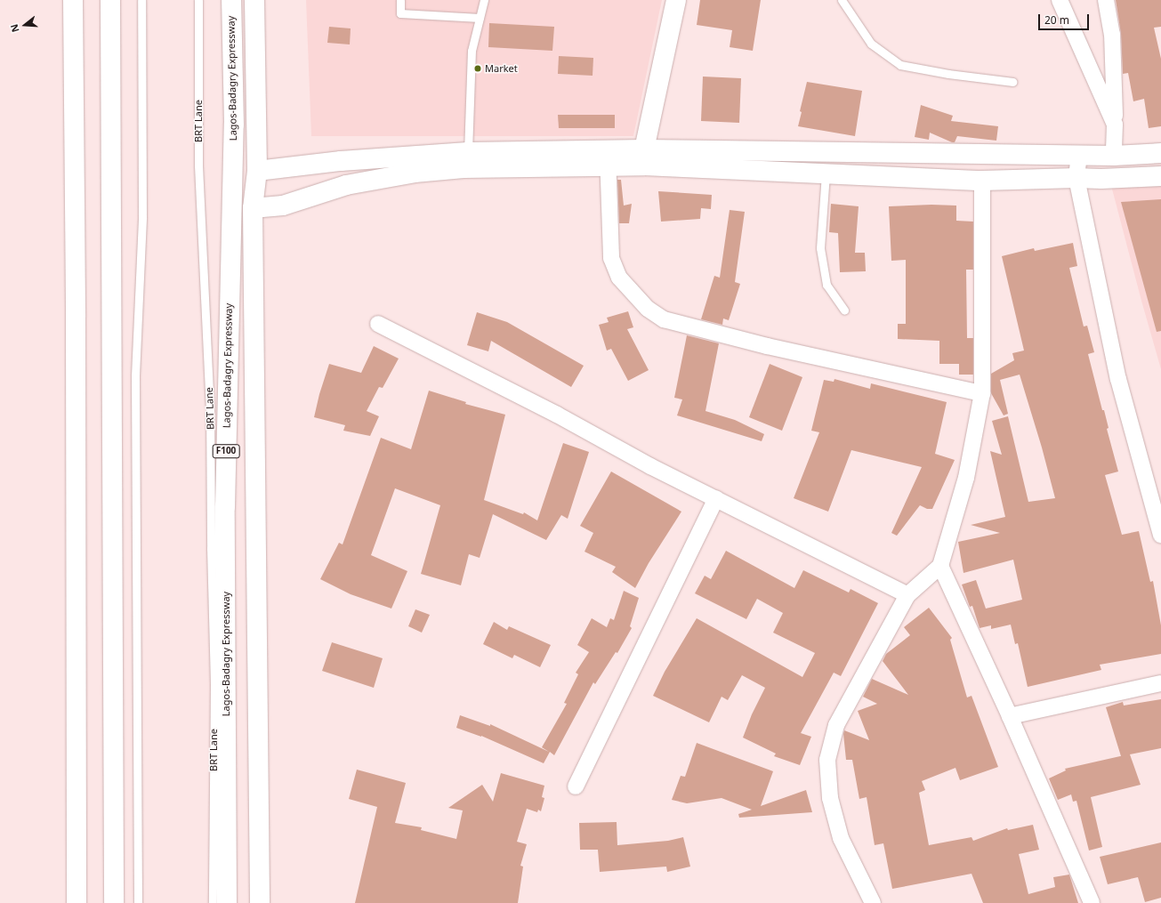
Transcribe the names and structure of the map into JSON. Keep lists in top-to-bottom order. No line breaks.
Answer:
{"streets":{"main road":["Lagos-Badagry Expressway","F100"],"lane":["BRT Lane"]},"places":["Market"],"scale_bar":"20 m","north":"left"}
